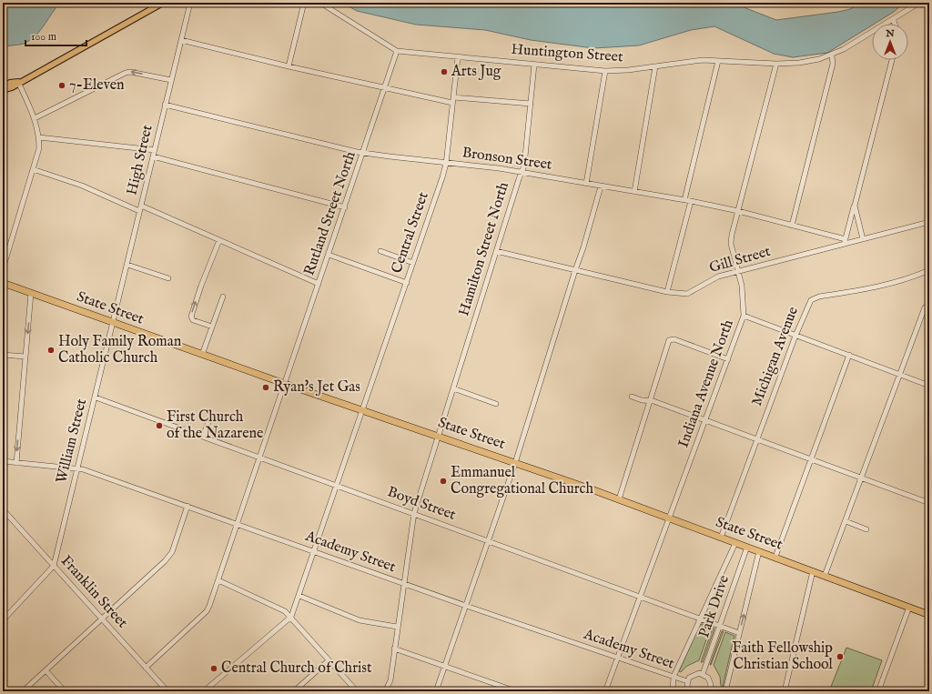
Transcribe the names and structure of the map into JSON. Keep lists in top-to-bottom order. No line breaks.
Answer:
{"streets":{"highway":["State Street"],"street":["Huntington Street","Bronson Street","High Street","Rutland Street North","Central Street","Hamilton Street North","Gill Street","Michigan Avenue","Indiana Avenue North","William Street","Boyd Street","Academy Street","Franklin Street","Park Drive"]},"crossings":[["Huntington Street","Rutland Street North"],["Huntington Street","Central Street"],["Huntington Street","Hamilton Street North"],["Huntington Street","Indiana Avenue North"],["Bronson Street","High Street"],["Bronson Street","Rutland Street North"],["Bronson Street","Central Street"],["Bronson Street","Hamilton Street North"],["Bronson Street","Gill Street"],["Bronson Street","Indiana Avenue North"],["High Street","State Street"],["High Street","William Street"],["Rutland Street North","State Street"],["Rutland Street North","Boyd Street"],["Rutland Street North","Academy Street"],["Rutland Street North","Franklin Street"],["Central Street","State Street"],["Central Street","Boyd Street"],["Central Street","Academy Street"],["Hamilton Street North","Gill Street"],["Hamilton Street North","State Street"],["Hamilton Street North","Boyd Street"],["Hamilton Street North","Academy Street"],["Gill Street","Indiana Avenue North"],["State Street","Michigan Avenue"],["State Street","Indiana Avenue North"],["State Street","William Street"],["State Street","Park Drive"],["Indiana Avenue North","Boyd Street"],["Indiana Avenue North","Academy Street"],["William Street","Boyd Street"],["William Street","Academy Street"],["William Street","Franklin Street"],["Boyd Street","Park Drive"]],"places":["Arts Jug","7-Eleven","Holy Family Roman Catholic Church","Ryan's Jet Gas","First Church of the Nazarene","Emmanuel Congregational Church","Faith Fellowship Christian School","Central Church of Christ"],"scale_bar":"100 m","north":"top"}
